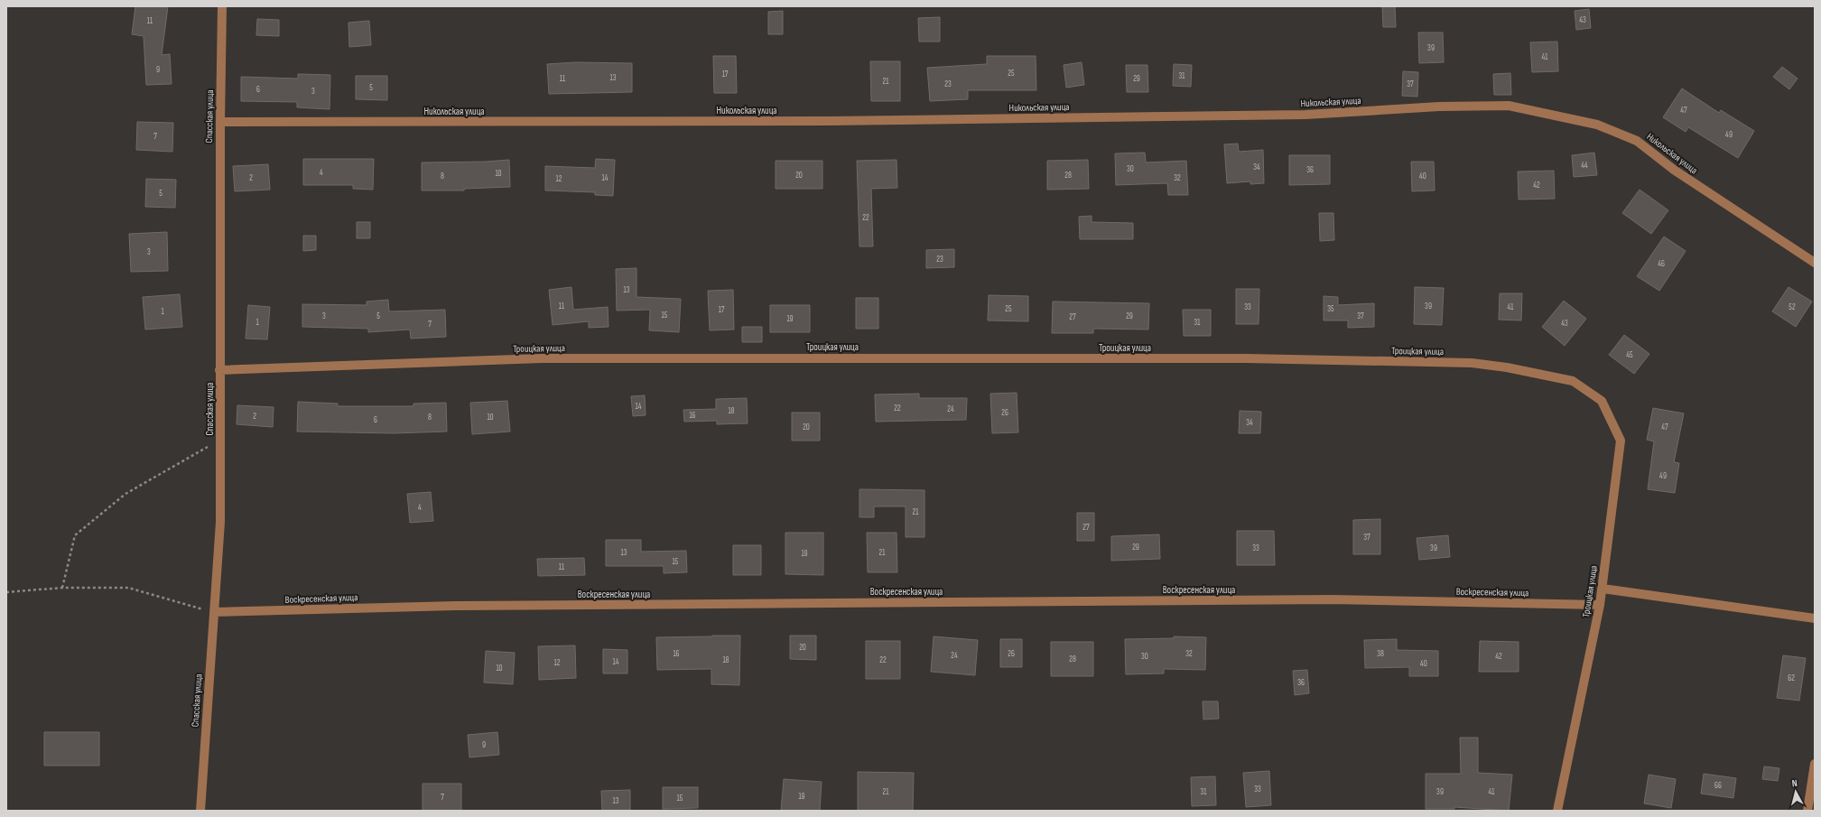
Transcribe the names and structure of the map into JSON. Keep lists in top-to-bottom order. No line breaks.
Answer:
{"streets":{"street":["Никольская улица","Спасская улица","Троицкая улица","Воскресенская улица"]},"crossings":[["Никольская улица","Спасская улица"],["Спасская улица","Троицкая улица"],["Спасская улица","Воскресенская улица"],["Троицкая улица","Воскресенская улица"]],"house_numbers":["43","11","39","41","9","25","17","31","13","11","29","21","23","37","5","6","3","47","49","7","44","34","30","36","4","10","20","28","8","40","2","14","32","12","42","5","22","3","23","46","13","11","39","33","41","52","25","35","17","1","15","3","5","29","37","27","19","1","31","43","7","45","14","22","24","18","26","16","2","8","10","6","34","20","47","49","4","21","27","37","29","33","39","13","21","19","15","11","20","16","26","32","38","24","30","42","28","18","22","14","12","40","10","62","36","9","66","33","21","31","39","41","19","7","15","13"],"north":"top"}
